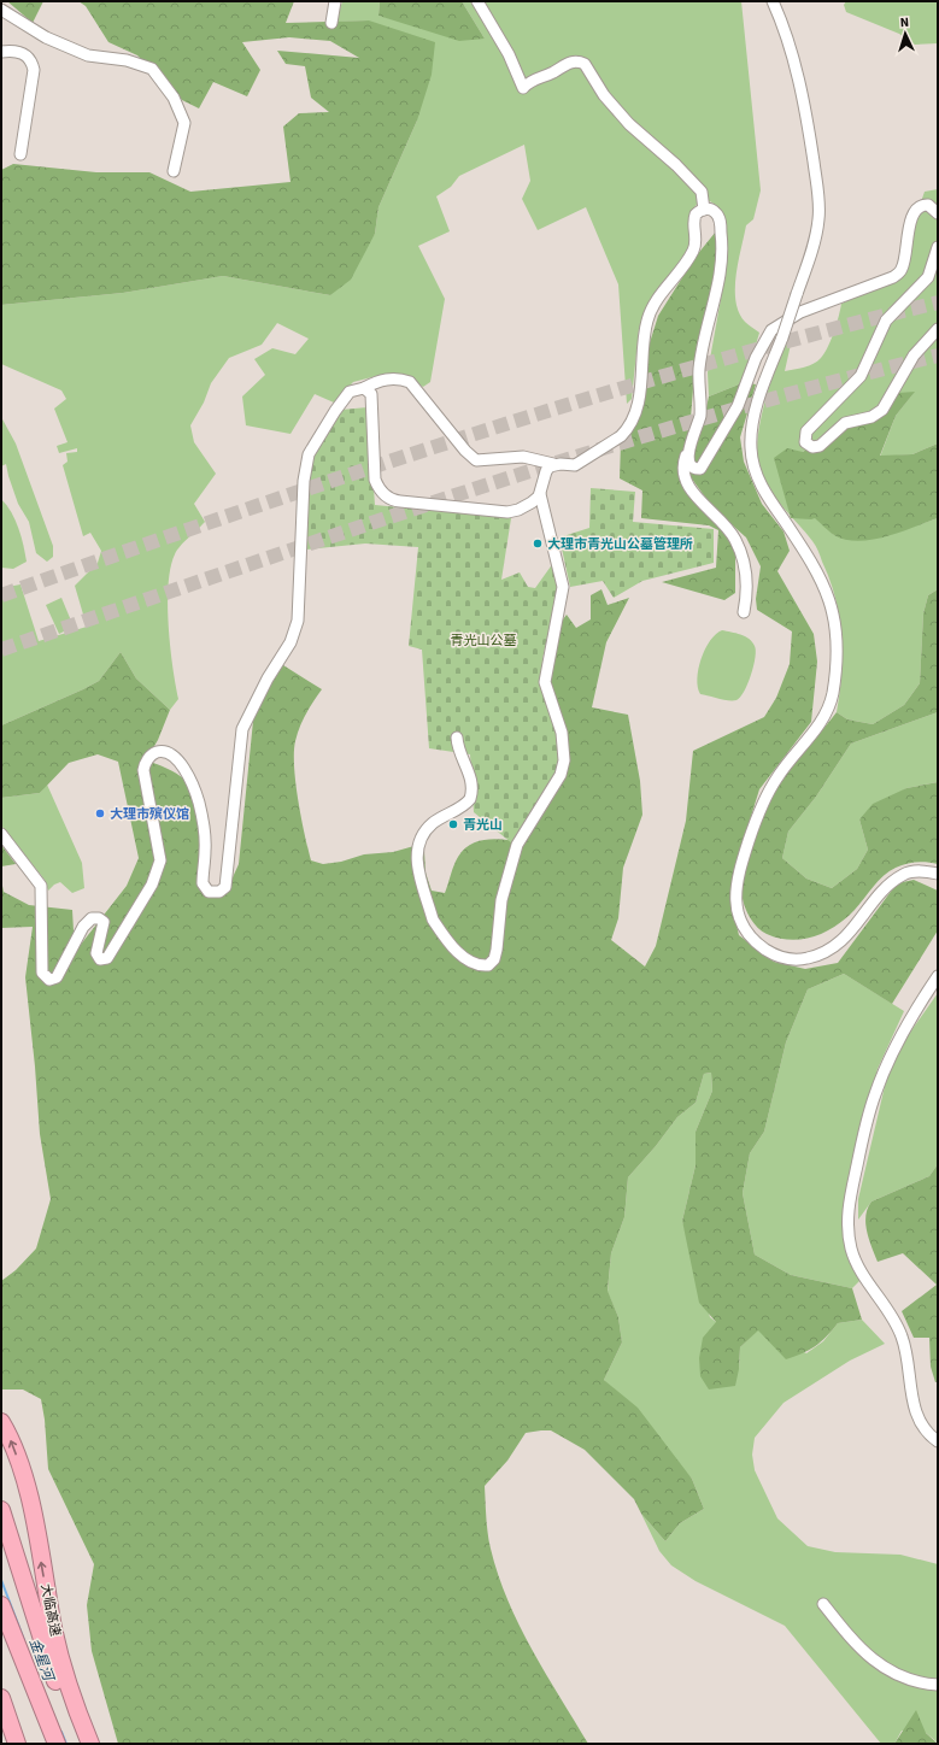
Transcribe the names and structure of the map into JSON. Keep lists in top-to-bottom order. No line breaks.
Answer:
{"streets":{"highway":["大临高速"]},"water":["金星河"],"parks":["青光山公墓"],"places":["大理市青光山公墓管理所","大理市殡仪馆","青光山"],"north":"top"}
